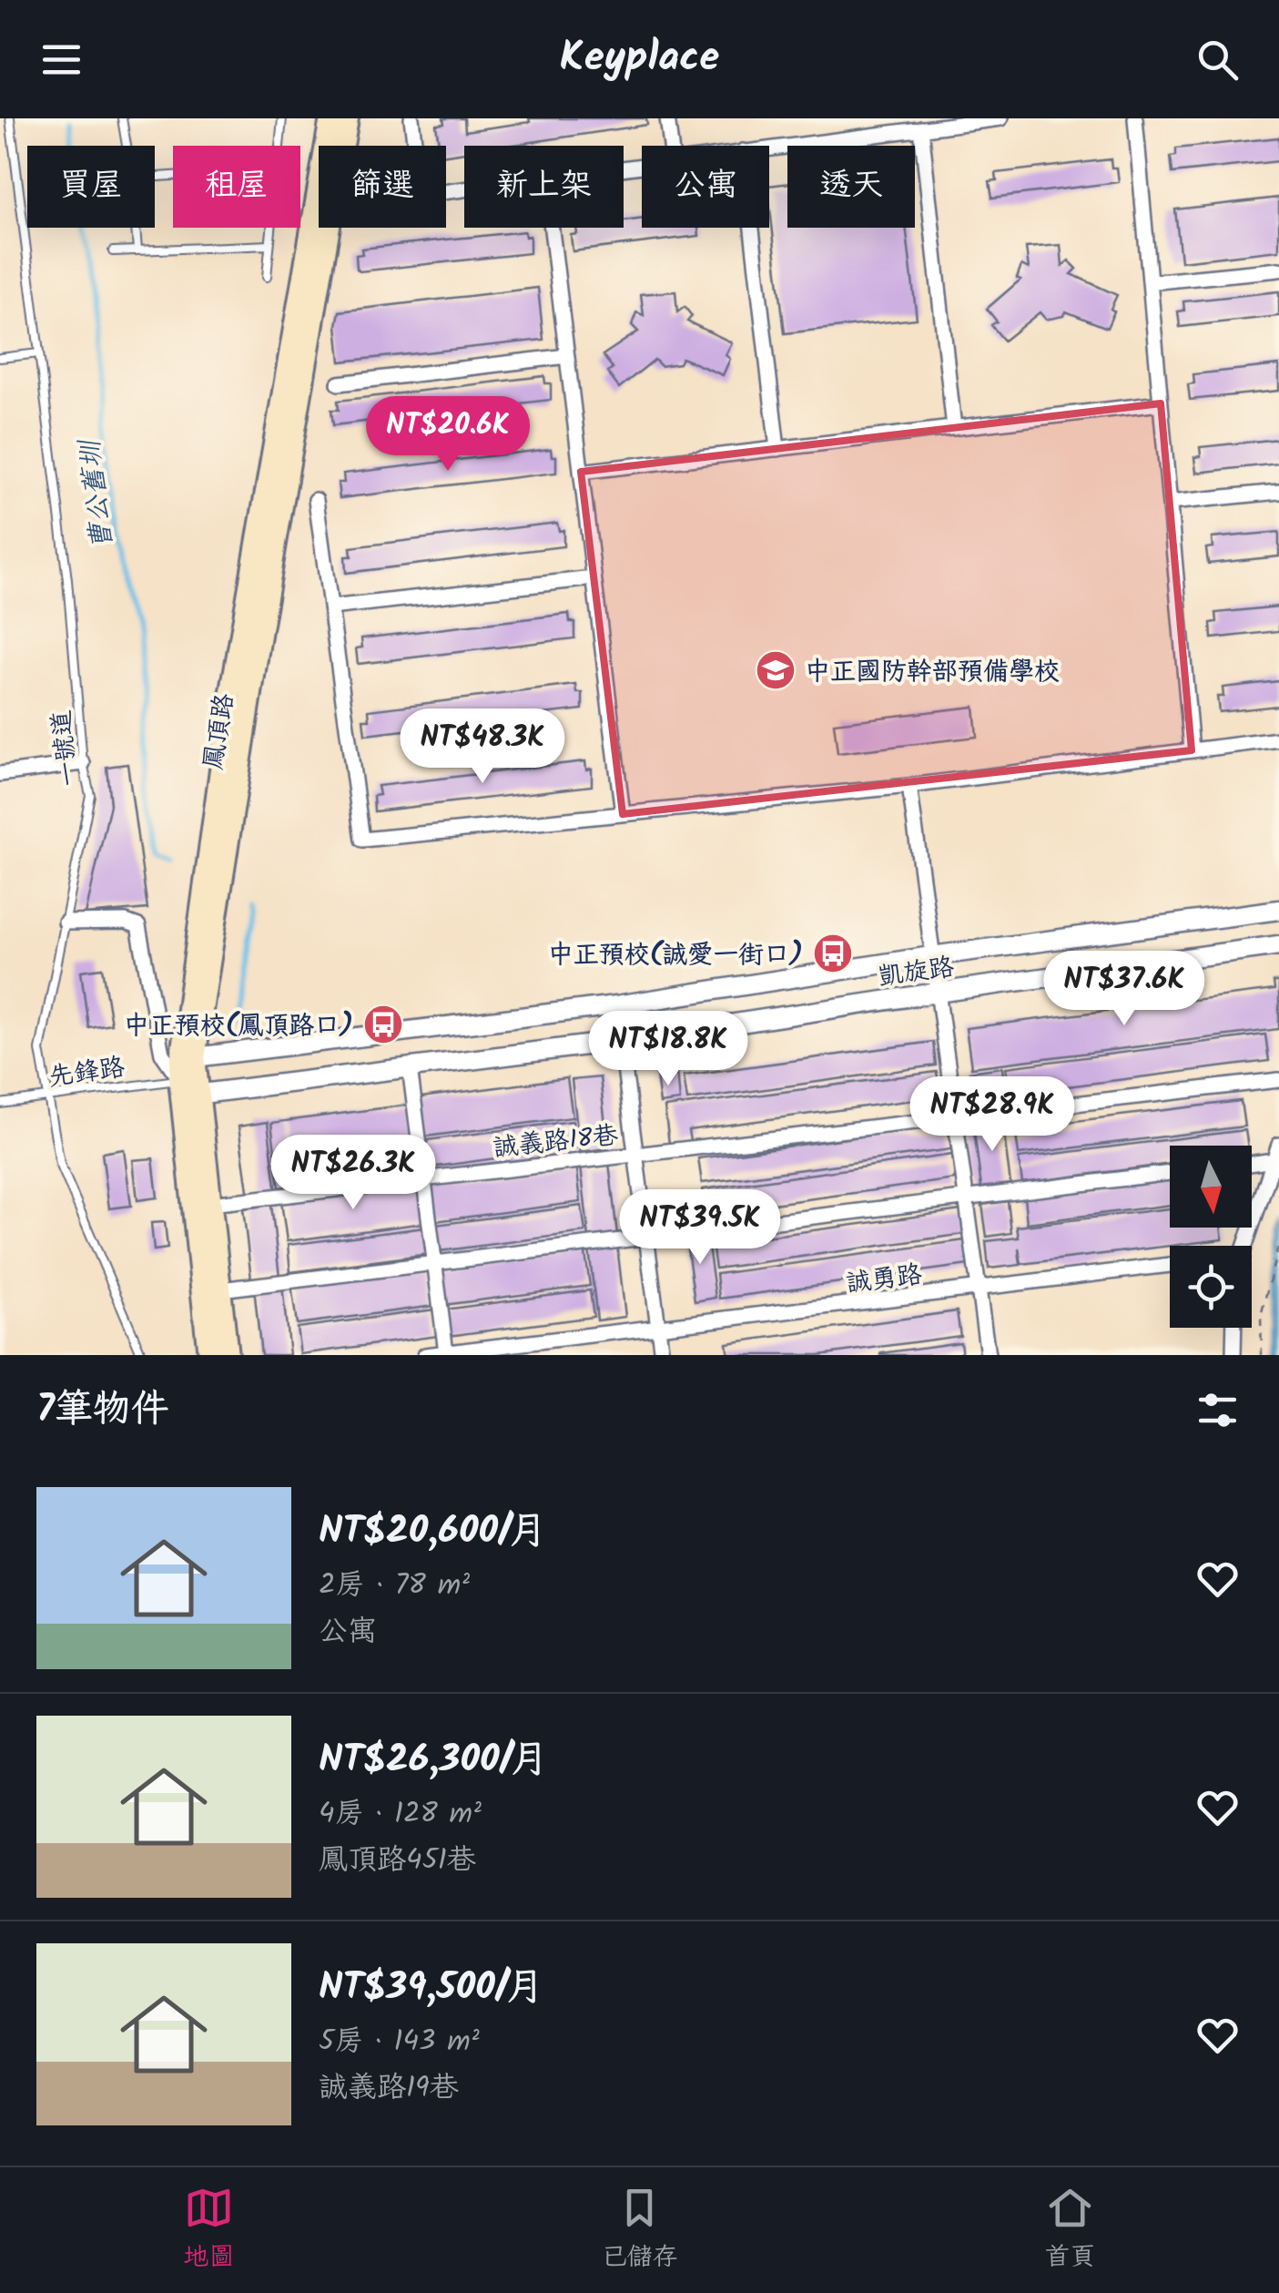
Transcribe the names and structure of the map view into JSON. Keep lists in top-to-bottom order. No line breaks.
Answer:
{"streets":{"main road":["鳳頂路"],"street":["凱旋路","誠義路18巷","誠勇路"],"lane":["一號道","先鋒路"]},"crossings":[["鳳頂路","凱旋路"],["鳳頂路","先鋒路"],["鳳頂路","誠義路18巷"],["一號道","先鋒路"],["凱旋路","先鋒路"]],"water":["曹公舊圳"],"places":{"school or university":["中正國防幹部預備學校"],"bus stop":["中正預校(誠愛一街口)","中正預校(鳳頂路口)"]},"north":"bottom","page":{"header":"Keyplace","chip":["買屋","租屋","篩選","新上架","公寓","透天"],"price":["NT$20.6K","NT$48.3K","NT$37.6K","NT$18.8K","NT$28.9K","NT$26.3K","NT$39.5K"],"heading":"7筆物件","list":[{"name":"NT$20,600/月","note":"2房 · 78 m² · 公寓"},{"name":"NT$26,300/月","note":"4房 · 128 m² · 鳳頂路451巷"},{"name":"NT$39,500/月","note":"5房 · 143 m² · 誠義路19巷"}],"tabs":["地圖","已儲存","首頁"]}}
